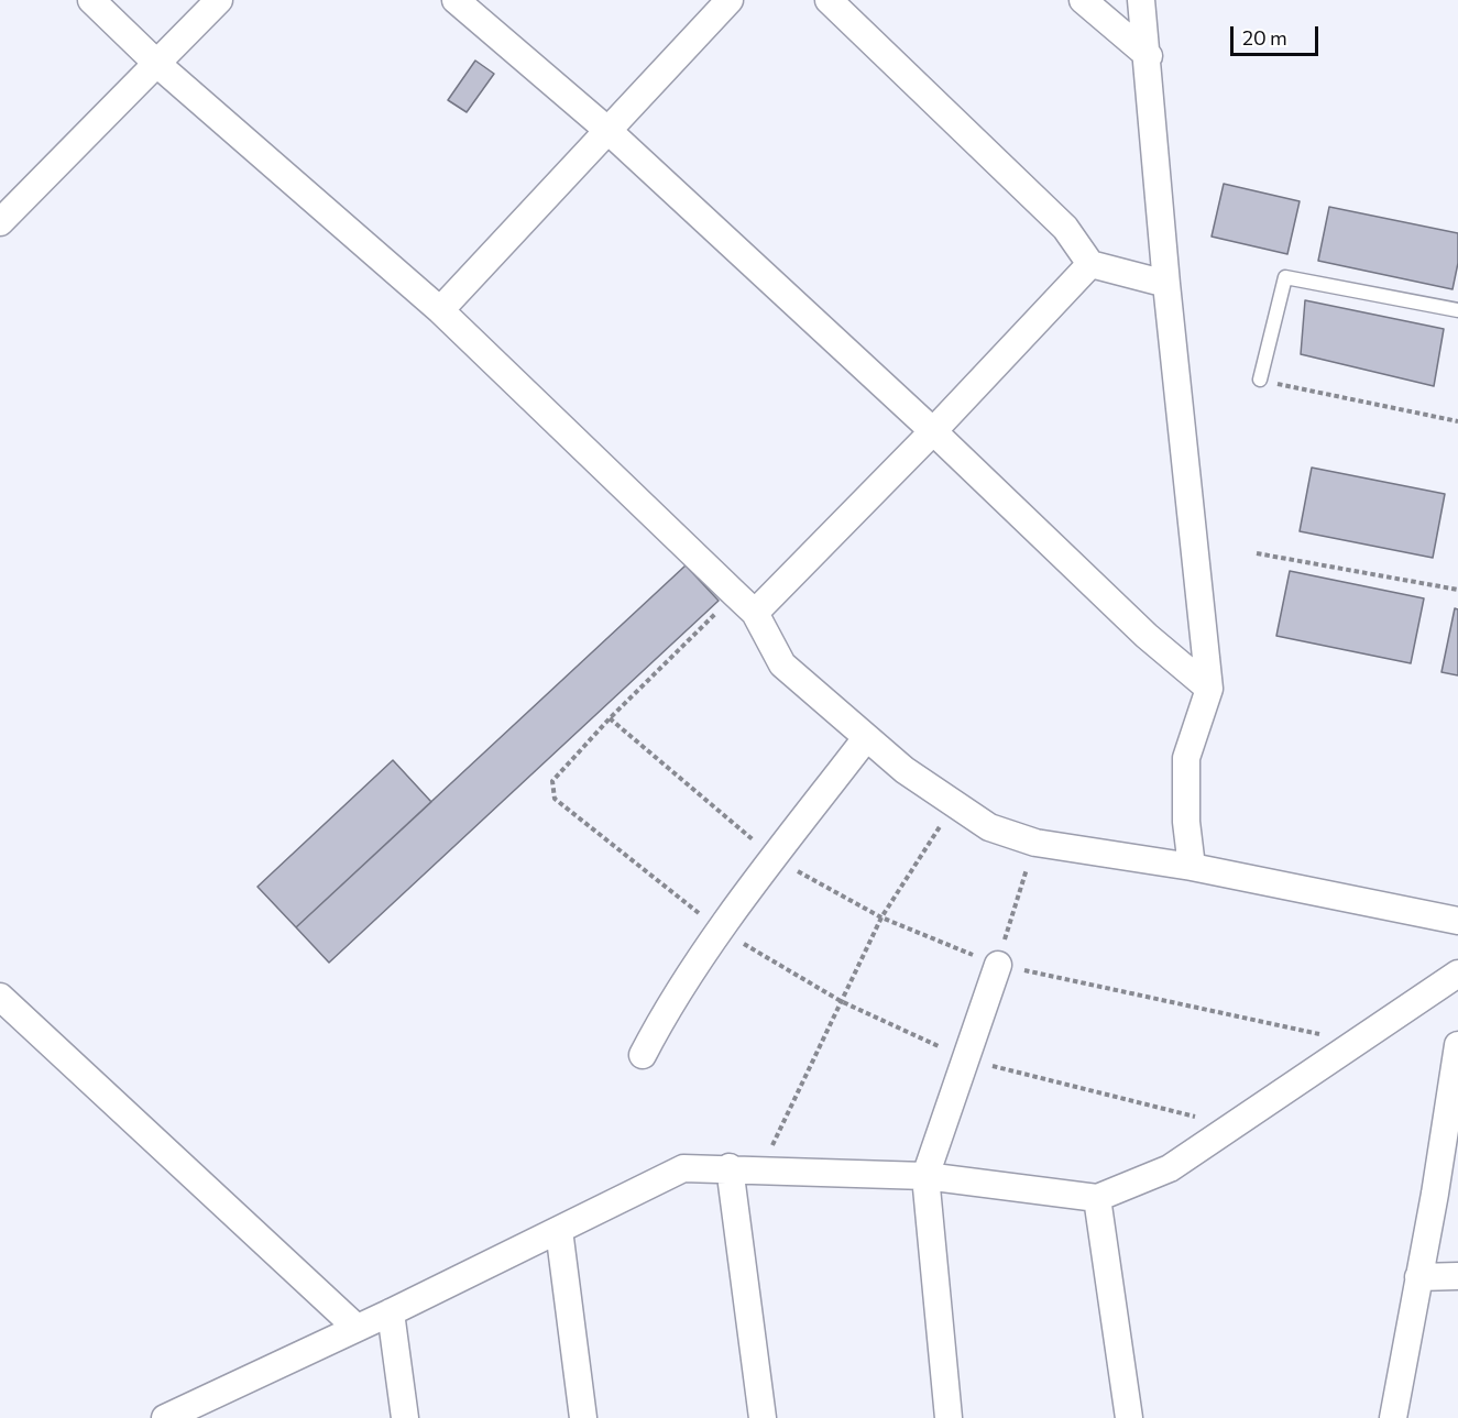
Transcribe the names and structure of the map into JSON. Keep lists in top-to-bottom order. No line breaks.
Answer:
{"scale_bar":"20 m"}
